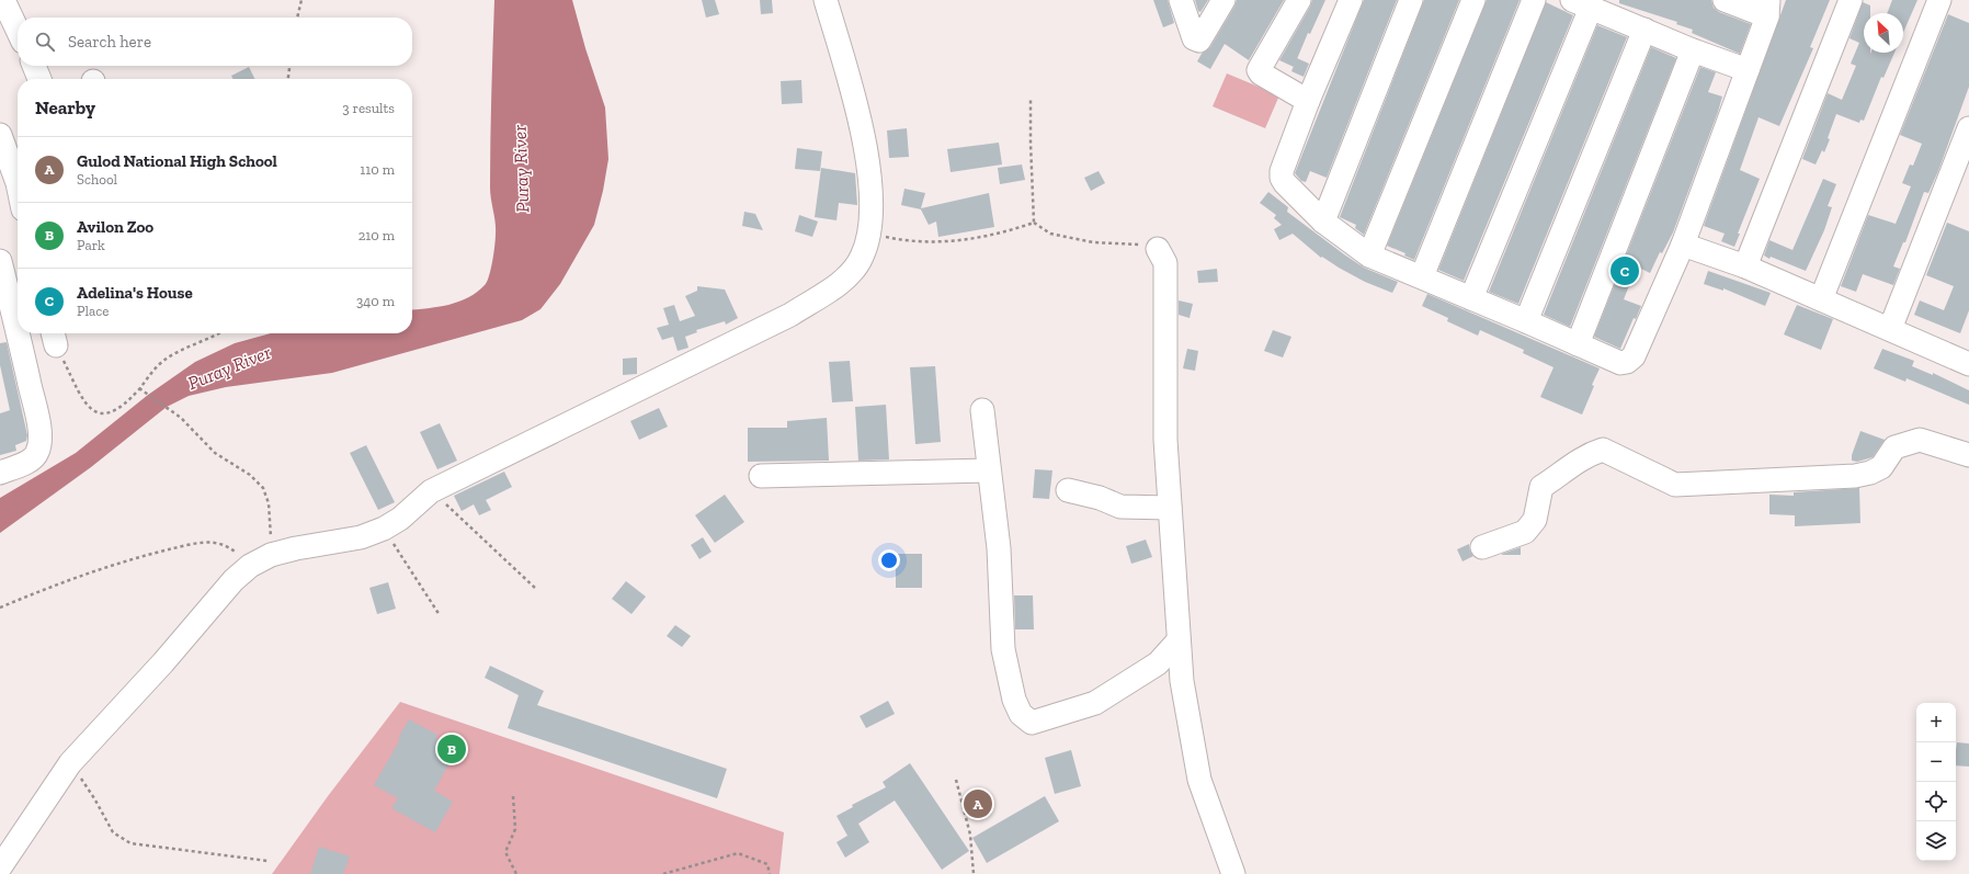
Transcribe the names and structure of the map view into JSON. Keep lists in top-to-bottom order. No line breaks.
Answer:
{"water":["Puray River"],"north":"top left","page":{"search":"Search here","heading":["Nearby","3 results"],"list":[{"mark":"A","name":"Gulod National High School","note":"School","value":"110 m"},{"mark":"B","name":"Avilon Zoo","note":"Park","value":"210 m"},{"mark":"C","name":"Adelina's House","note":"Place","value":"340 m"}],"pins":["C","B","A"],"map_buttons":["+","−"]}}
